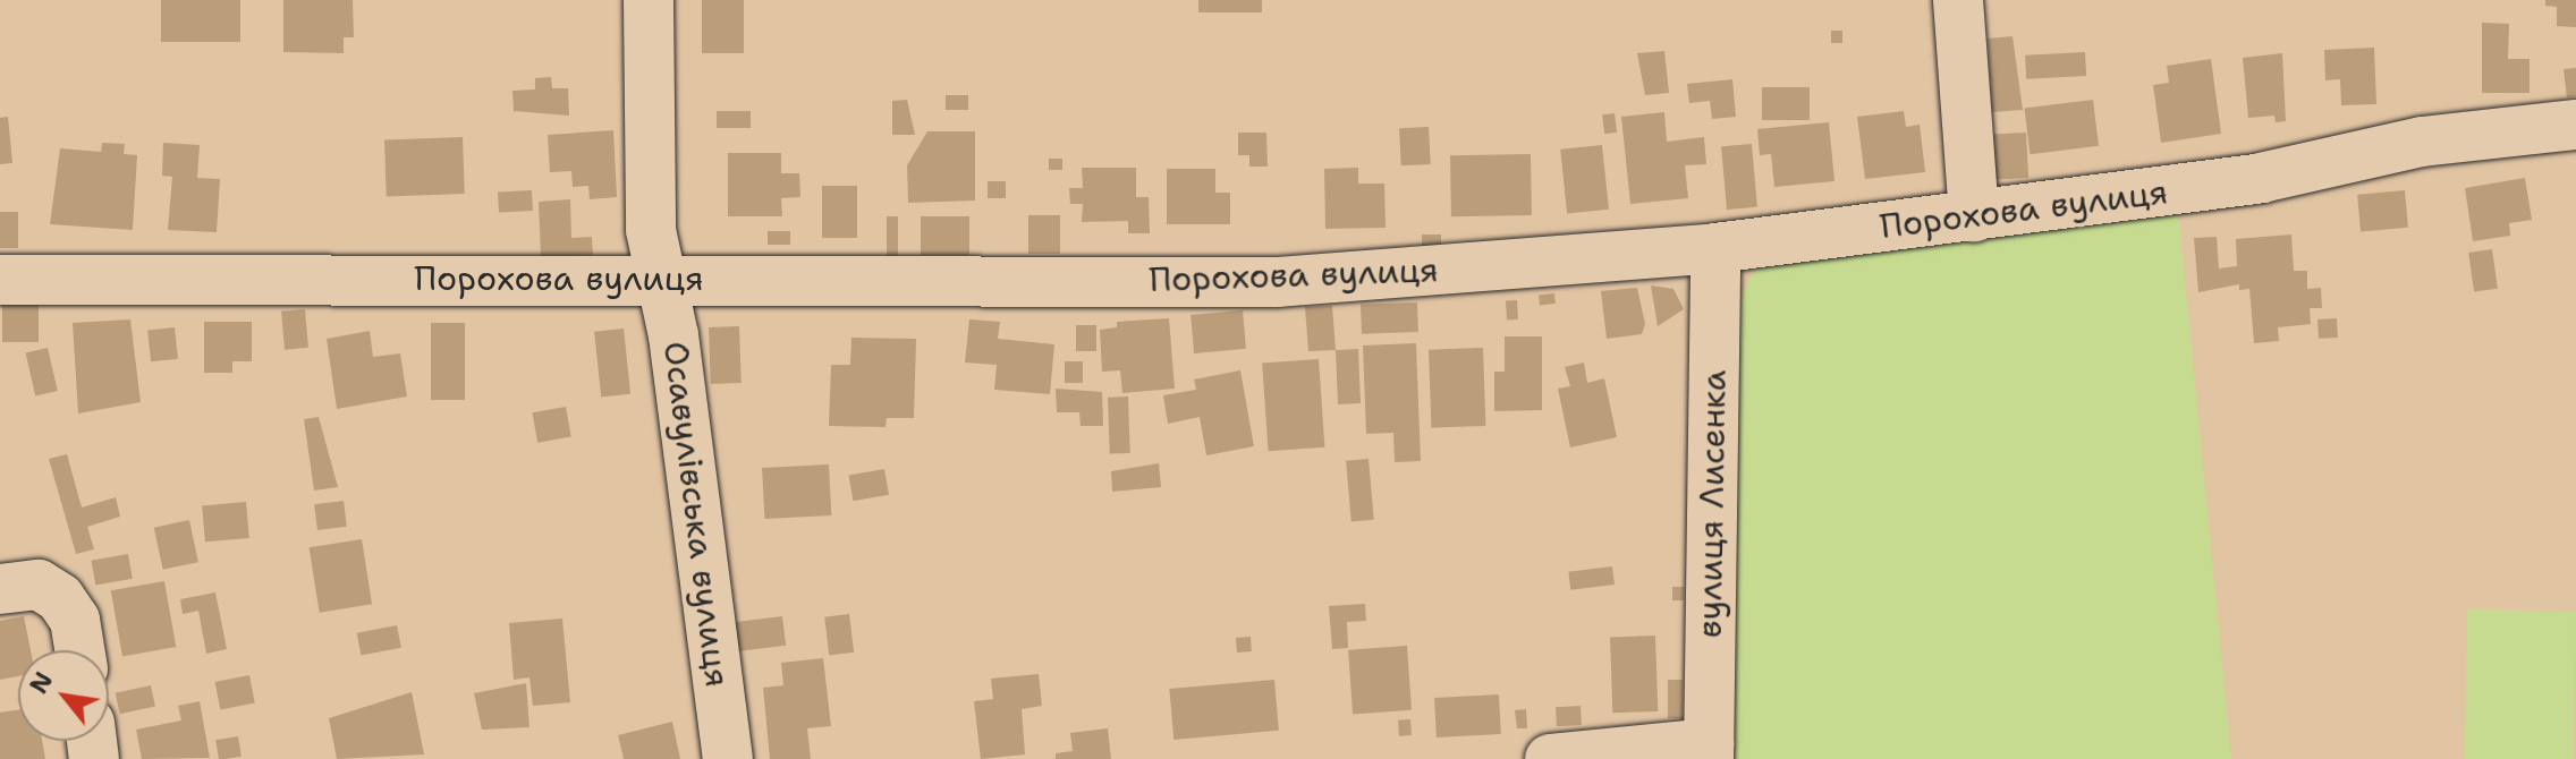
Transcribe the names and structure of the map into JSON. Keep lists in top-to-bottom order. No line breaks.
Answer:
{"streets":{"street":["Порохова вулиця","вулиця Лисенка","Осавулівська вулиця"]},"crossings":[["Порохова вулиця","вулиця Лисенка"],["Порохова вулиця","Осавулівська вулиця"]],"north":"top left"}
